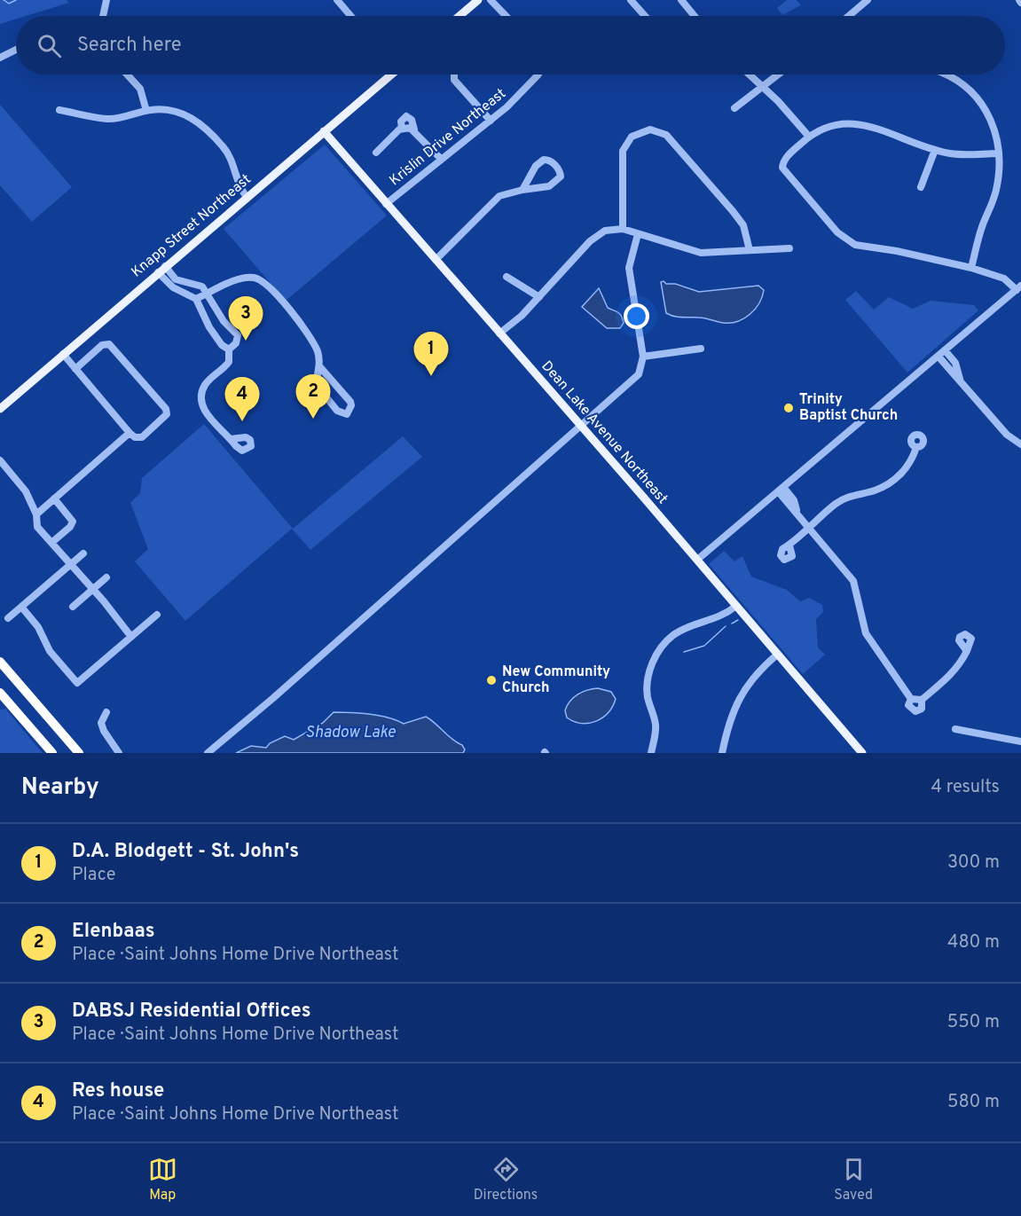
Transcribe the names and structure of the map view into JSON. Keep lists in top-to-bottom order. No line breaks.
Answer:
{"streets":{"main road":["Knapp Street Northeast","Dean Lake Avenue Northeast"],"street":["Krislin Drive Northeast"]},"crossings":[["Krislin Drive Northeast","Dean Lake Avenue Northeast"],["Knapp Street Northeast","Dean Lake Avenue Northeast"]],"water":["Shadow Lake"],"places":["Trinity Baptist Church","New Community Church"],"page":{"search":"Search here","pins":["3","1","2","4"],"heading":["Nearby","4 results"],"list":[{"mark":"1","name":"D.A. Blodgett - St. John's","note":"Place","value":"300 m"},{"mark":"2","name":"Elenbaas","note":"Place · Saint Johns Home Drive Northeast","value":"480 m"},{"mark":"3","name":"DABSJ Residential Offices","note":"Place · Saint Johns Home Drive Northeast","value":"550 m"},{"mark":"4","name":"Res house","note":"Place · Saint Johns Home Drive Northeast","value":"580 m"}],"nav":["Map","Directions","Saved"]}}
